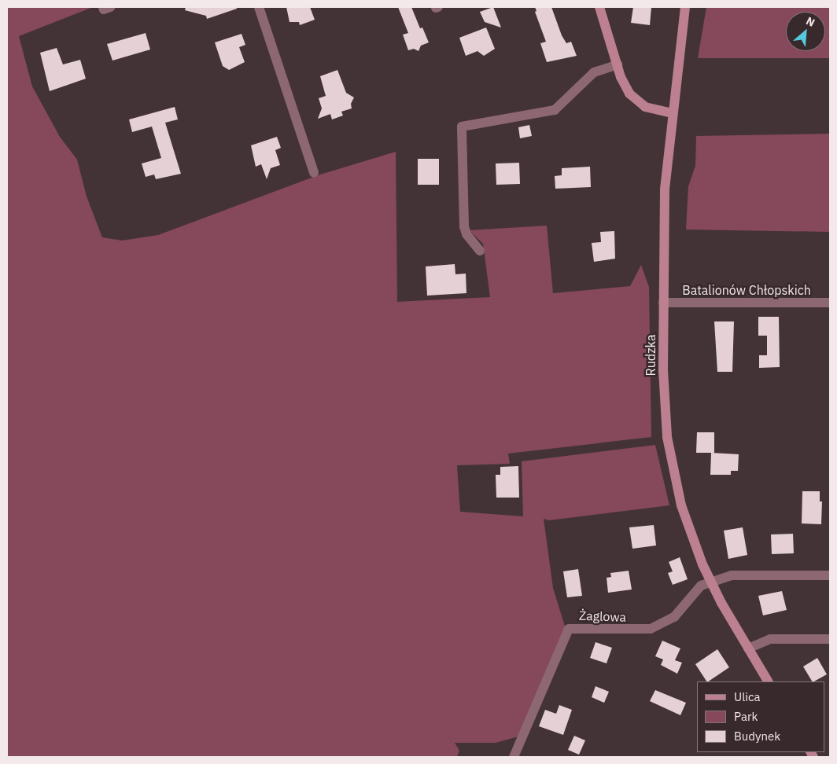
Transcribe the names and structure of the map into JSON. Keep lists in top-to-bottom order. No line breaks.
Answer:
{"streets":{"main road":["Rudzka"],"street":["Batalionów Chłopskich","Żaglowa"]},"crossings":[["Batalionów Chłopskich","Rudzka"],["Rudzka","Żaglowa"]],"legend":["Ulica","Park","Budynek"],"north":"top right"}
